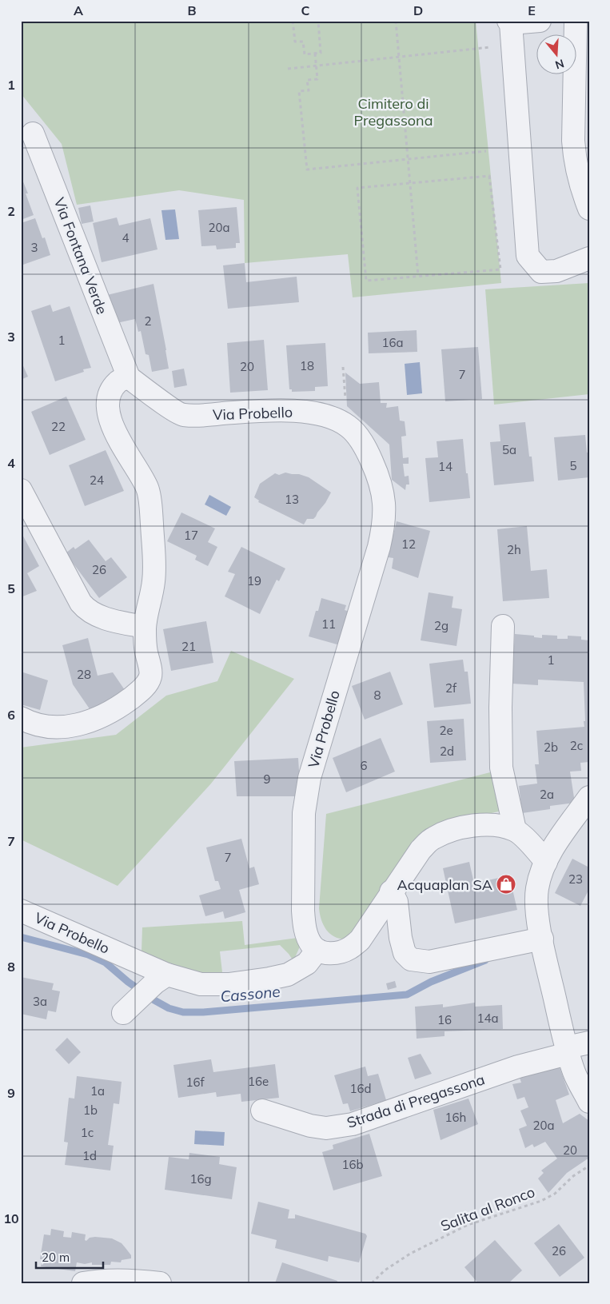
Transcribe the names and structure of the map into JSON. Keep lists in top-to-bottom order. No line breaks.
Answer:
{"streets":{"street":["Via Fontana Verde","Via Probello","Strada di Pregassona"],"path":["Salita al Ronco"]},"crossings":[["Via Fontana Verde","Via Probello"]],"water":["Cassone"],"parks":["Cimitero di Pregassona"],"places":{"shop":["Acquaplan SA"]},"house_numbers":["20a","4","3","2","1","16a","18","20","7","22","5a","5","14","24","13","17","12","2h","26","19","11","2g","21","1","28","2f","8","2e","2c","2b","2d","6","9","2a","7","23","3a","14a","16","16e","16f","16d","1a","1b","16h","20a","1c","20","1d","16b","16g","26"],"scale_bar":"20 m","north":"bottom","grid":{"columns":["A","B","C","D","E"],"rows":["1","2","3","4","5","6","7","8","9","10"]}}
